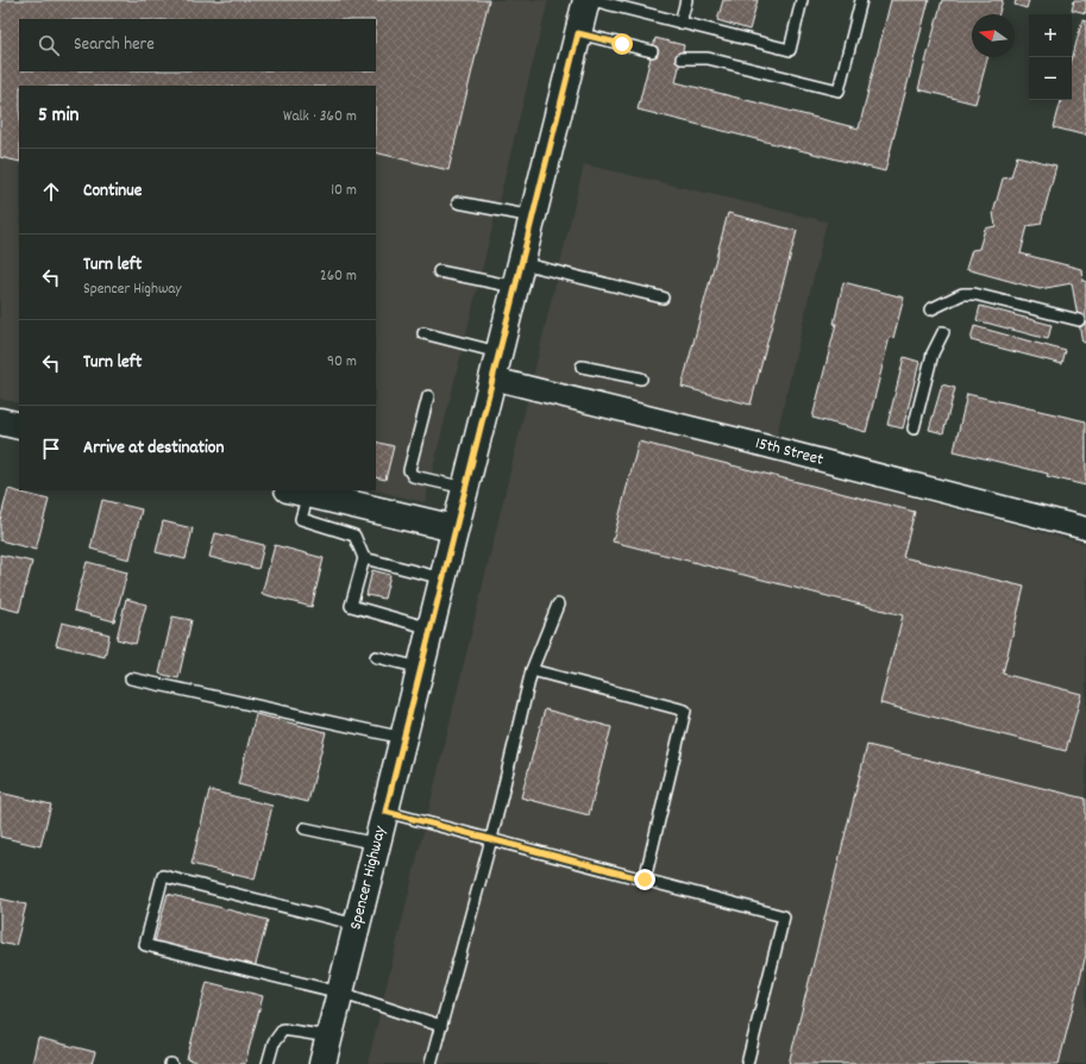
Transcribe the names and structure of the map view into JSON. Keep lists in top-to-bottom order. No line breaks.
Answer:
{"streets":{"main road":["Spencer Highway"],"street":["15th Street"]},"crossings":[["15th Street","Spencer Highway"]],"north":"left","page":{"map_buttons":["+","−"],"search":"Search here","heading":["5 min","Walk · 360 m"],"list":[["Continue","10 m"],["Turn left","Spencer Highway","260 m"],["Turn left","90 m"],"Arrive at destination"]}}
